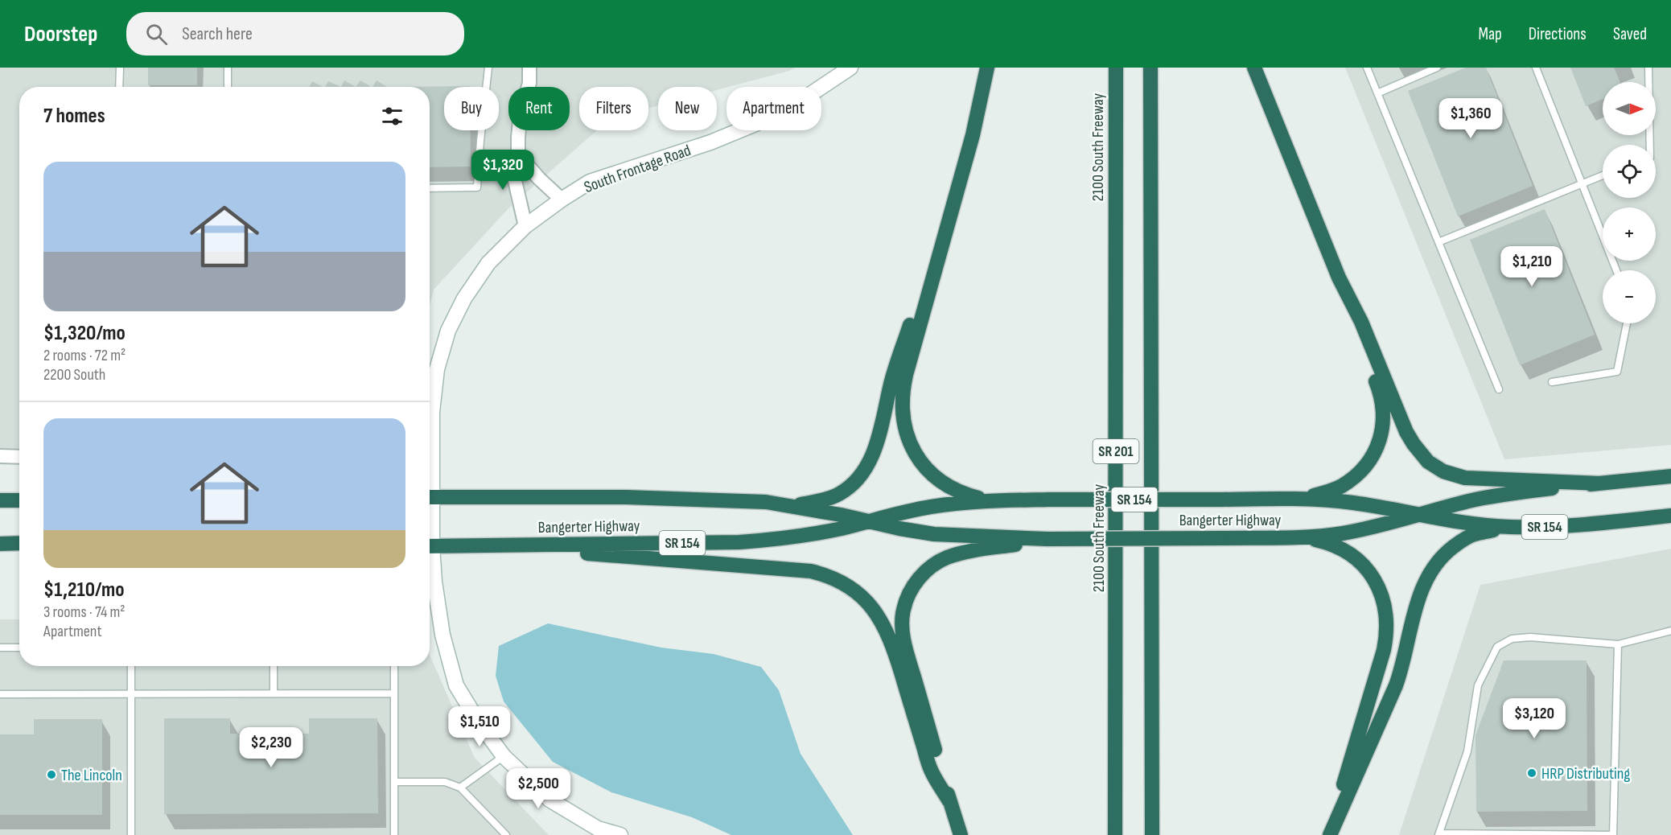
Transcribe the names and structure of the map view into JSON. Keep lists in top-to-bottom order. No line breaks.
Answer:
{"streets":{"highway":["2100 South Freeway","SR 201","SR 154","Bangerter Highway"],"street":["South Frontage Road"]},"places":["HRP Distributing","The Lincoln"],"north":"right","page":{"header":"Doorstep","search":"Search here","nav":["Map","Directions","Saved"],"map_buttons":["+","−"],"chip":["Buy","Rent","Filters","New","Apartment"],"heading":"7 homes","price":["$1,360","$1,320","$1,210","$3,120","$1,510","$2,230","$2,500"],"list":[{"name":"$1,320/mo","note":"2 rooms · 72 m² · 2200 South"},{"name":"$1,210/mo","note":"3 rooms · 74 m² · Apartment"}]}}
